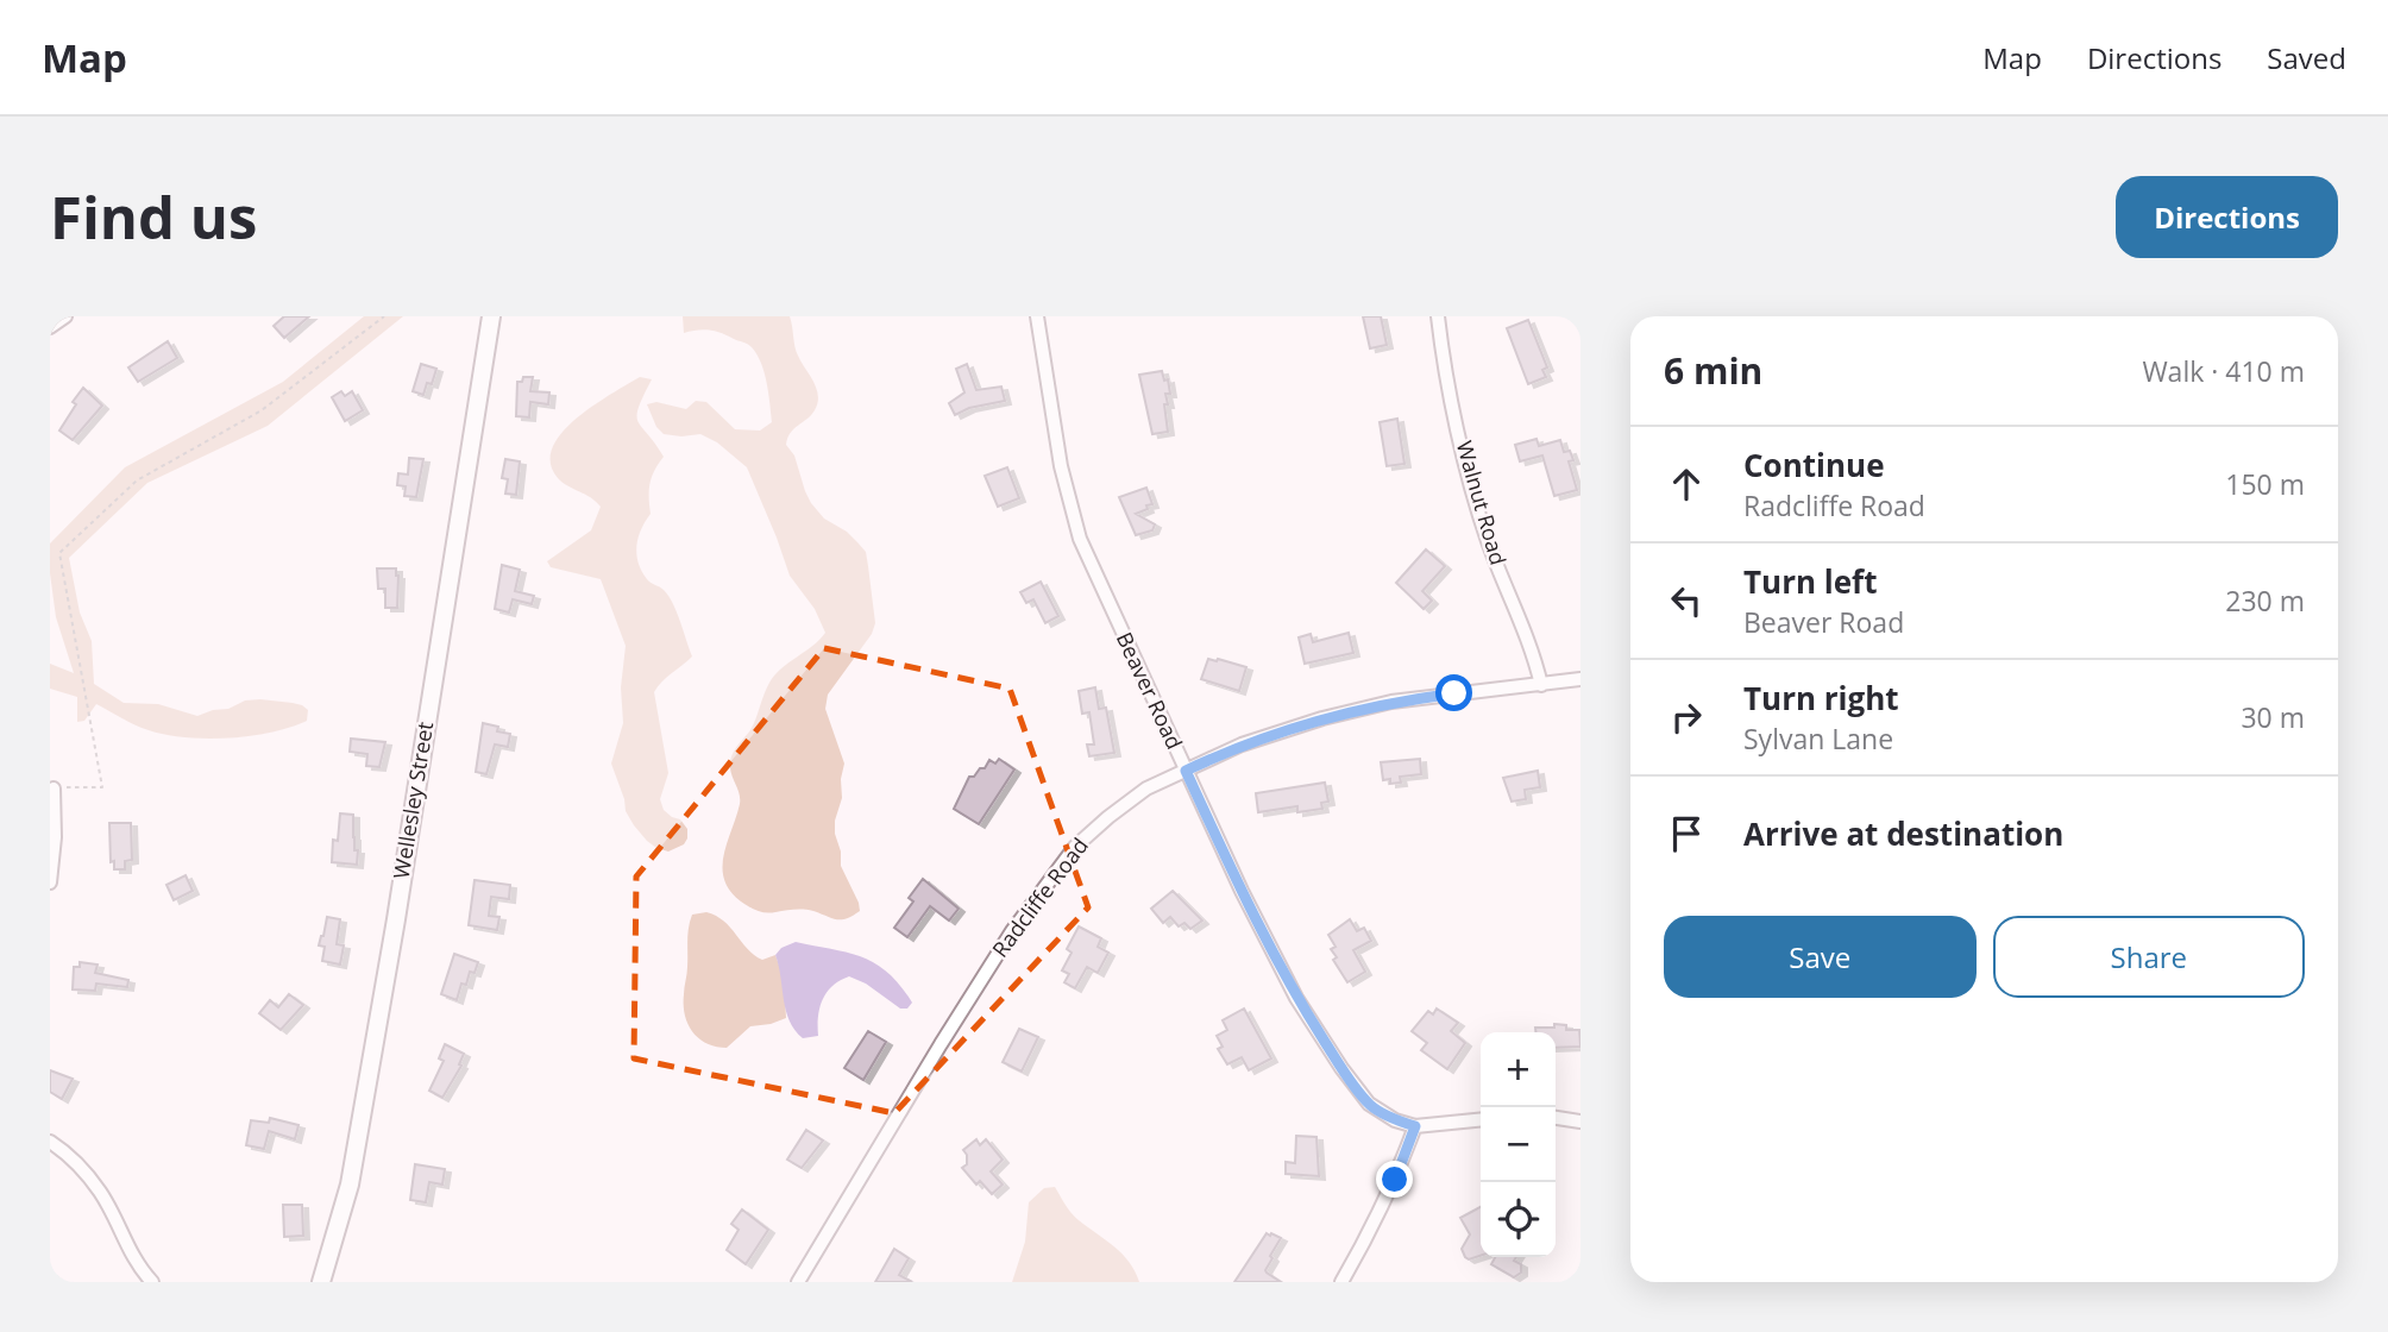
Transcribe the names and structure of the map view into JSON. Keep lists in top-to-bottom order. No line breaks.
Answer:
{"streets":{"main road":["Wellesley Street"],"street":["Walnut Road","Beaver Road","Radcliffe Road"]},"crossings":[["Walnut Road","Radcliffe Road"],["Beaver Road","Radcliffe Road"]],"page":{"header":"Map","nav":["Map","Directions","Saved"],"buttons":["Directions",["Save","Share"]],"title":"Find us","heading":["6 min","Walk · 410 m"],"list":[["Continue","Radcliffe Road","150 m"],["Turn left","Beaver Road","230 m"],["Turn right","Sylvan Lane","30 m"],"Arrive at destination"],"map_buttons":["+","−"]}}
